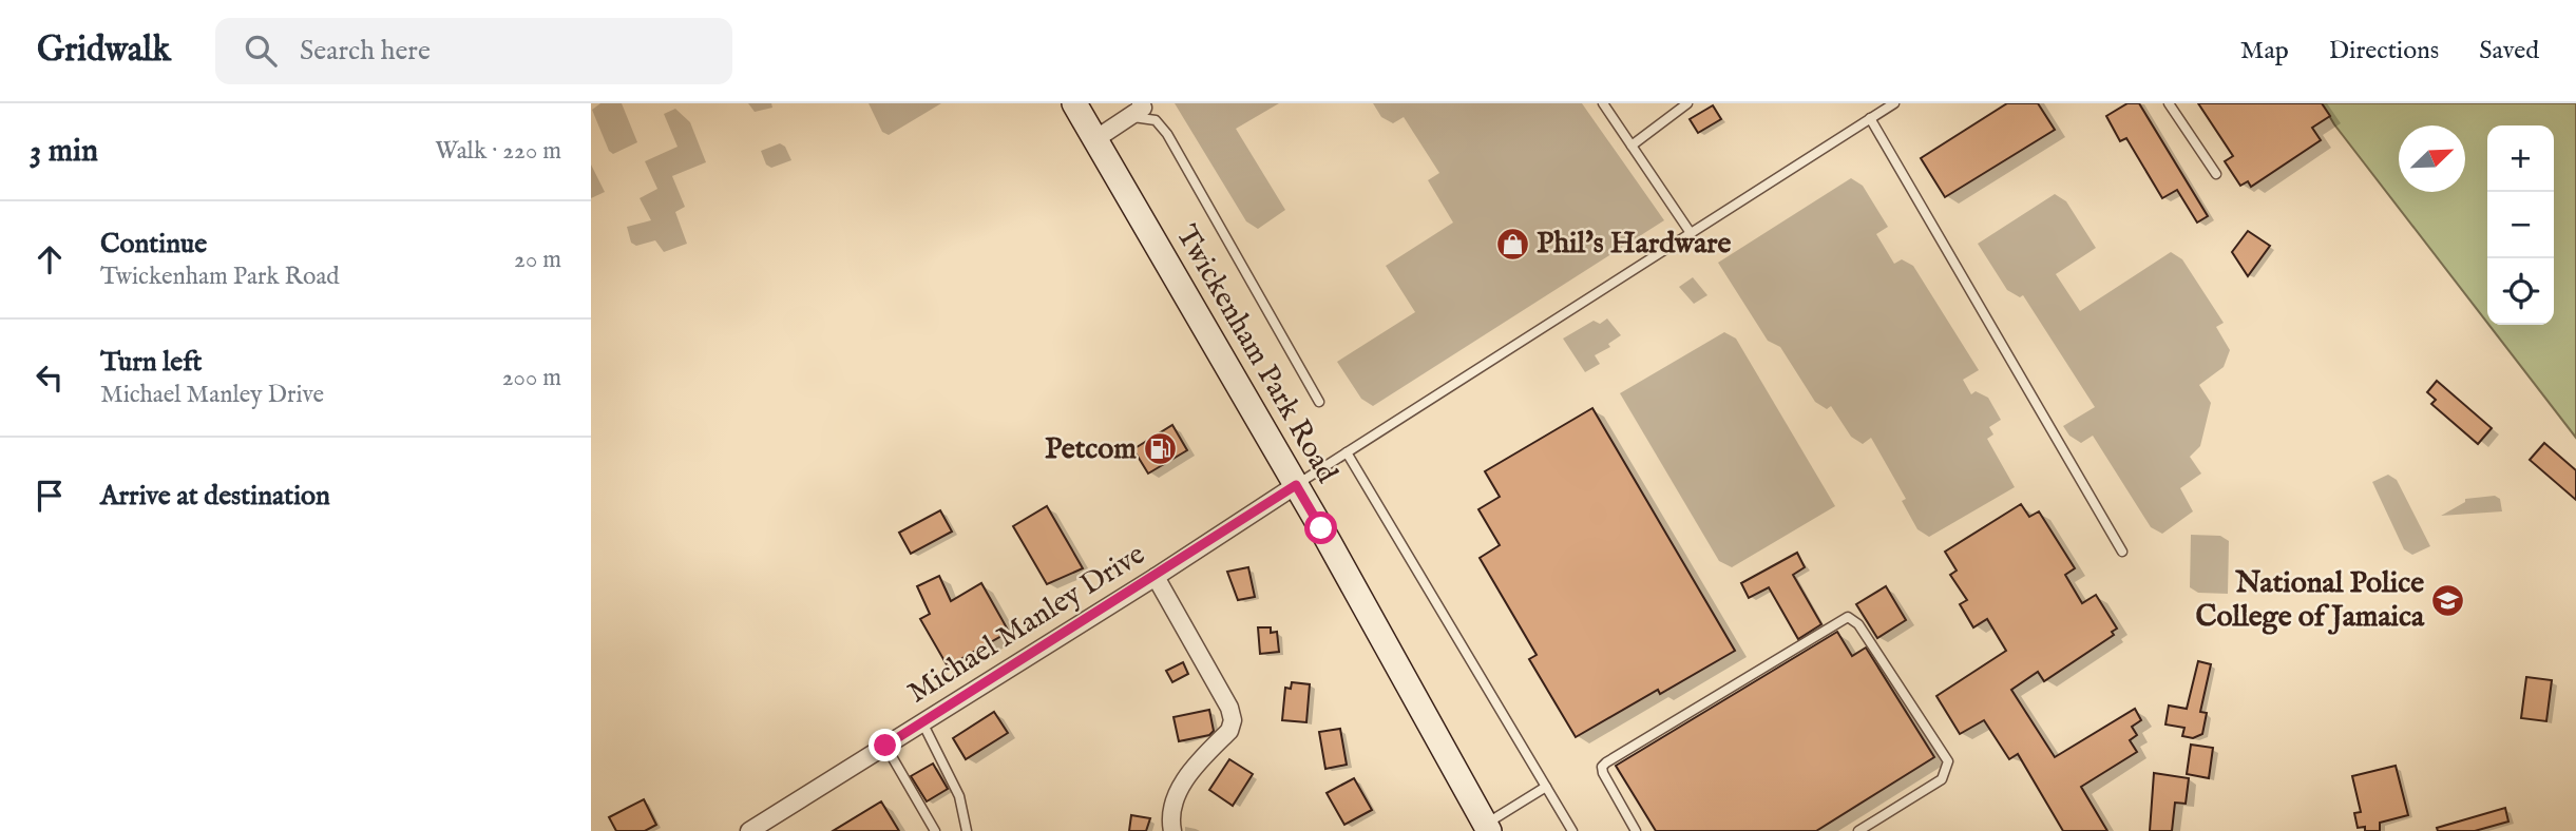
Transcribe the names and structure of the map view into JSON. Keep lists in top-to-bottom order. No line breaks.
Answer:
{"streets":{"main road":["Twickenham Park Road"],"street":["Michael Manley Drive"]},"crossings":[["Twickenham Park Road","Michael Manley Drive"]],"places":{"shop":["Phil's Hardware"],"fuel station":["Petcom"],"school or university":["National Police College of Jamaica"]},"north":"top right","page":{"header":"Gridwalk","search":"Search here","nav":["Map","Directions","Saved"],"heading":["3 min","Walk · 220 m"],"map_buttons":["+","−"],"list":[["Continue","Twickenham Park Road","20 m"],["Turn left","Michael Manley Drive","200 m"],"Arrive at destination"]}}
